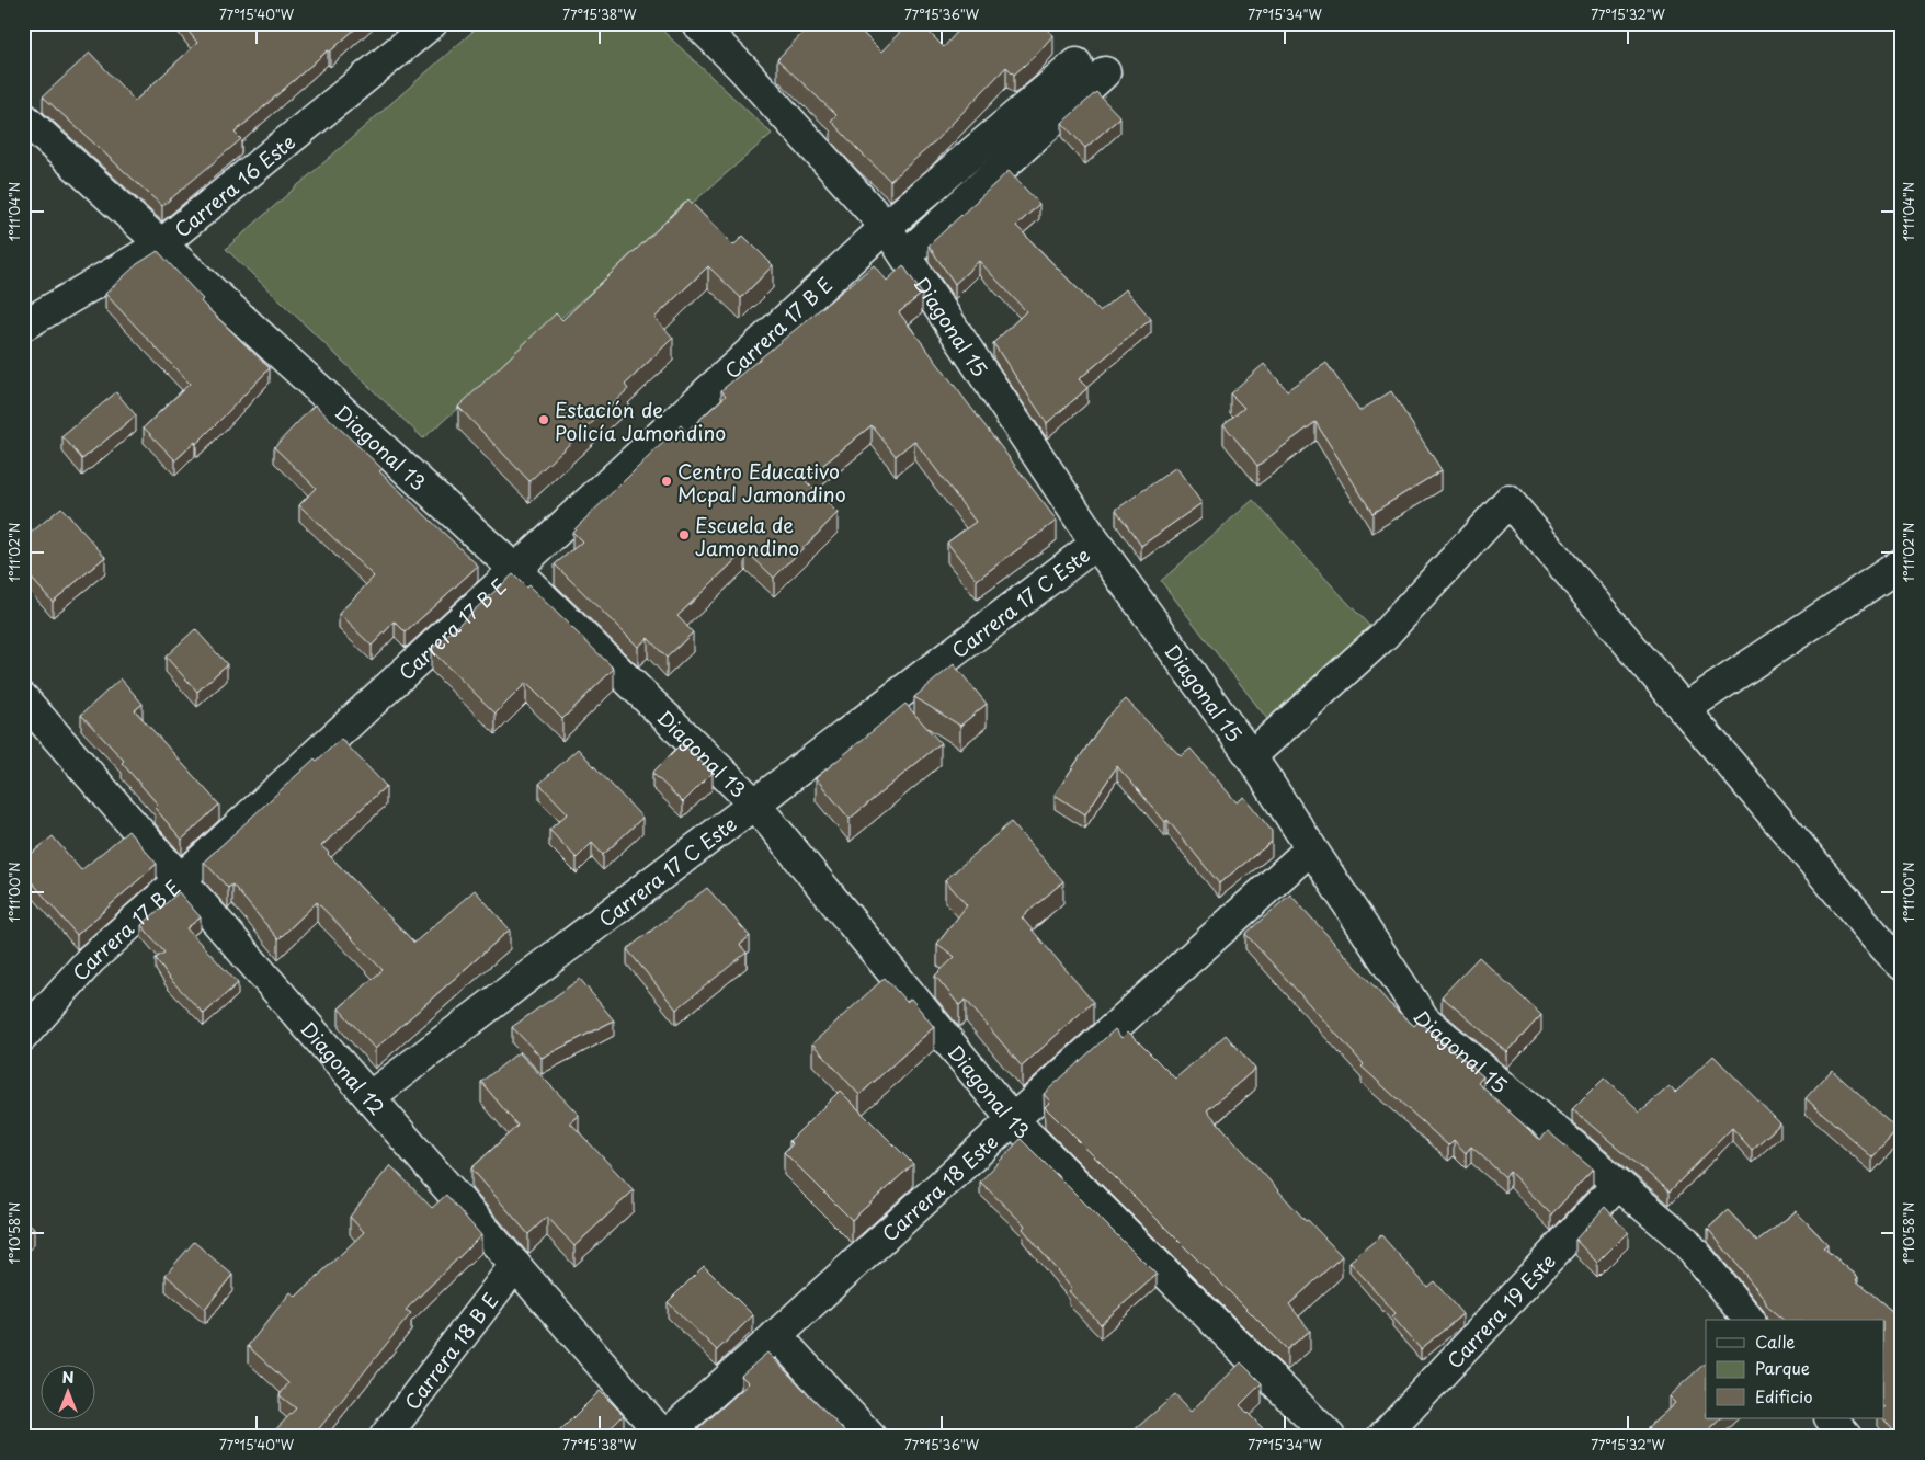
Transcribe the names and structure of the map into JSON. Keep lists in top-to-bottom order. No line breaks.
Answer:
{"streets":{"street":["Carrera 16 Este","Carrera 17 B E","Diagonal 15","Diagonal 13","Carrera 17 C Este","Diagonal 12","Carrera 18 Este","Carrera 19 Este","Carrera 18 B E"]},"crossings":[["Carrera 16 Este","Diagonal 13"],["Carrera 17 B E","Diagonal 15"],["Carrera 17 B E","Diagonal 13"],["Carrera 17 B E","Diagonal 12"],["Diagonal 15","Carrera 17 C Este"],["Diagonal 15","Carrera 18 Este"],["Diagonal 15","Carrera 19 Este"],["Diagonal 13","Carrera 17 C Este"],["Diagonal 13","Carrera 18 Este"],["Carrera 17 C Este","Diagonal 12"],["Diagonal 12","Carrera 18 Este"],["Diagonal 12","Carrera 18 B E"]],"places":["Estación de Policía Jamondino","Centro Educativo Mcpal Jamondino","Escuela de Jamondino"],"legend":["Calle","Parque","Edificio"],"north":"top","coordinates":["77°15'40\"W","77°15'38\"W","77°15'36\"W","77°15'34\"W","77°15'32\"W","1°11'04\"N","1°11'02\"N","1°11'00\"N","1°10'58\"N"]}
